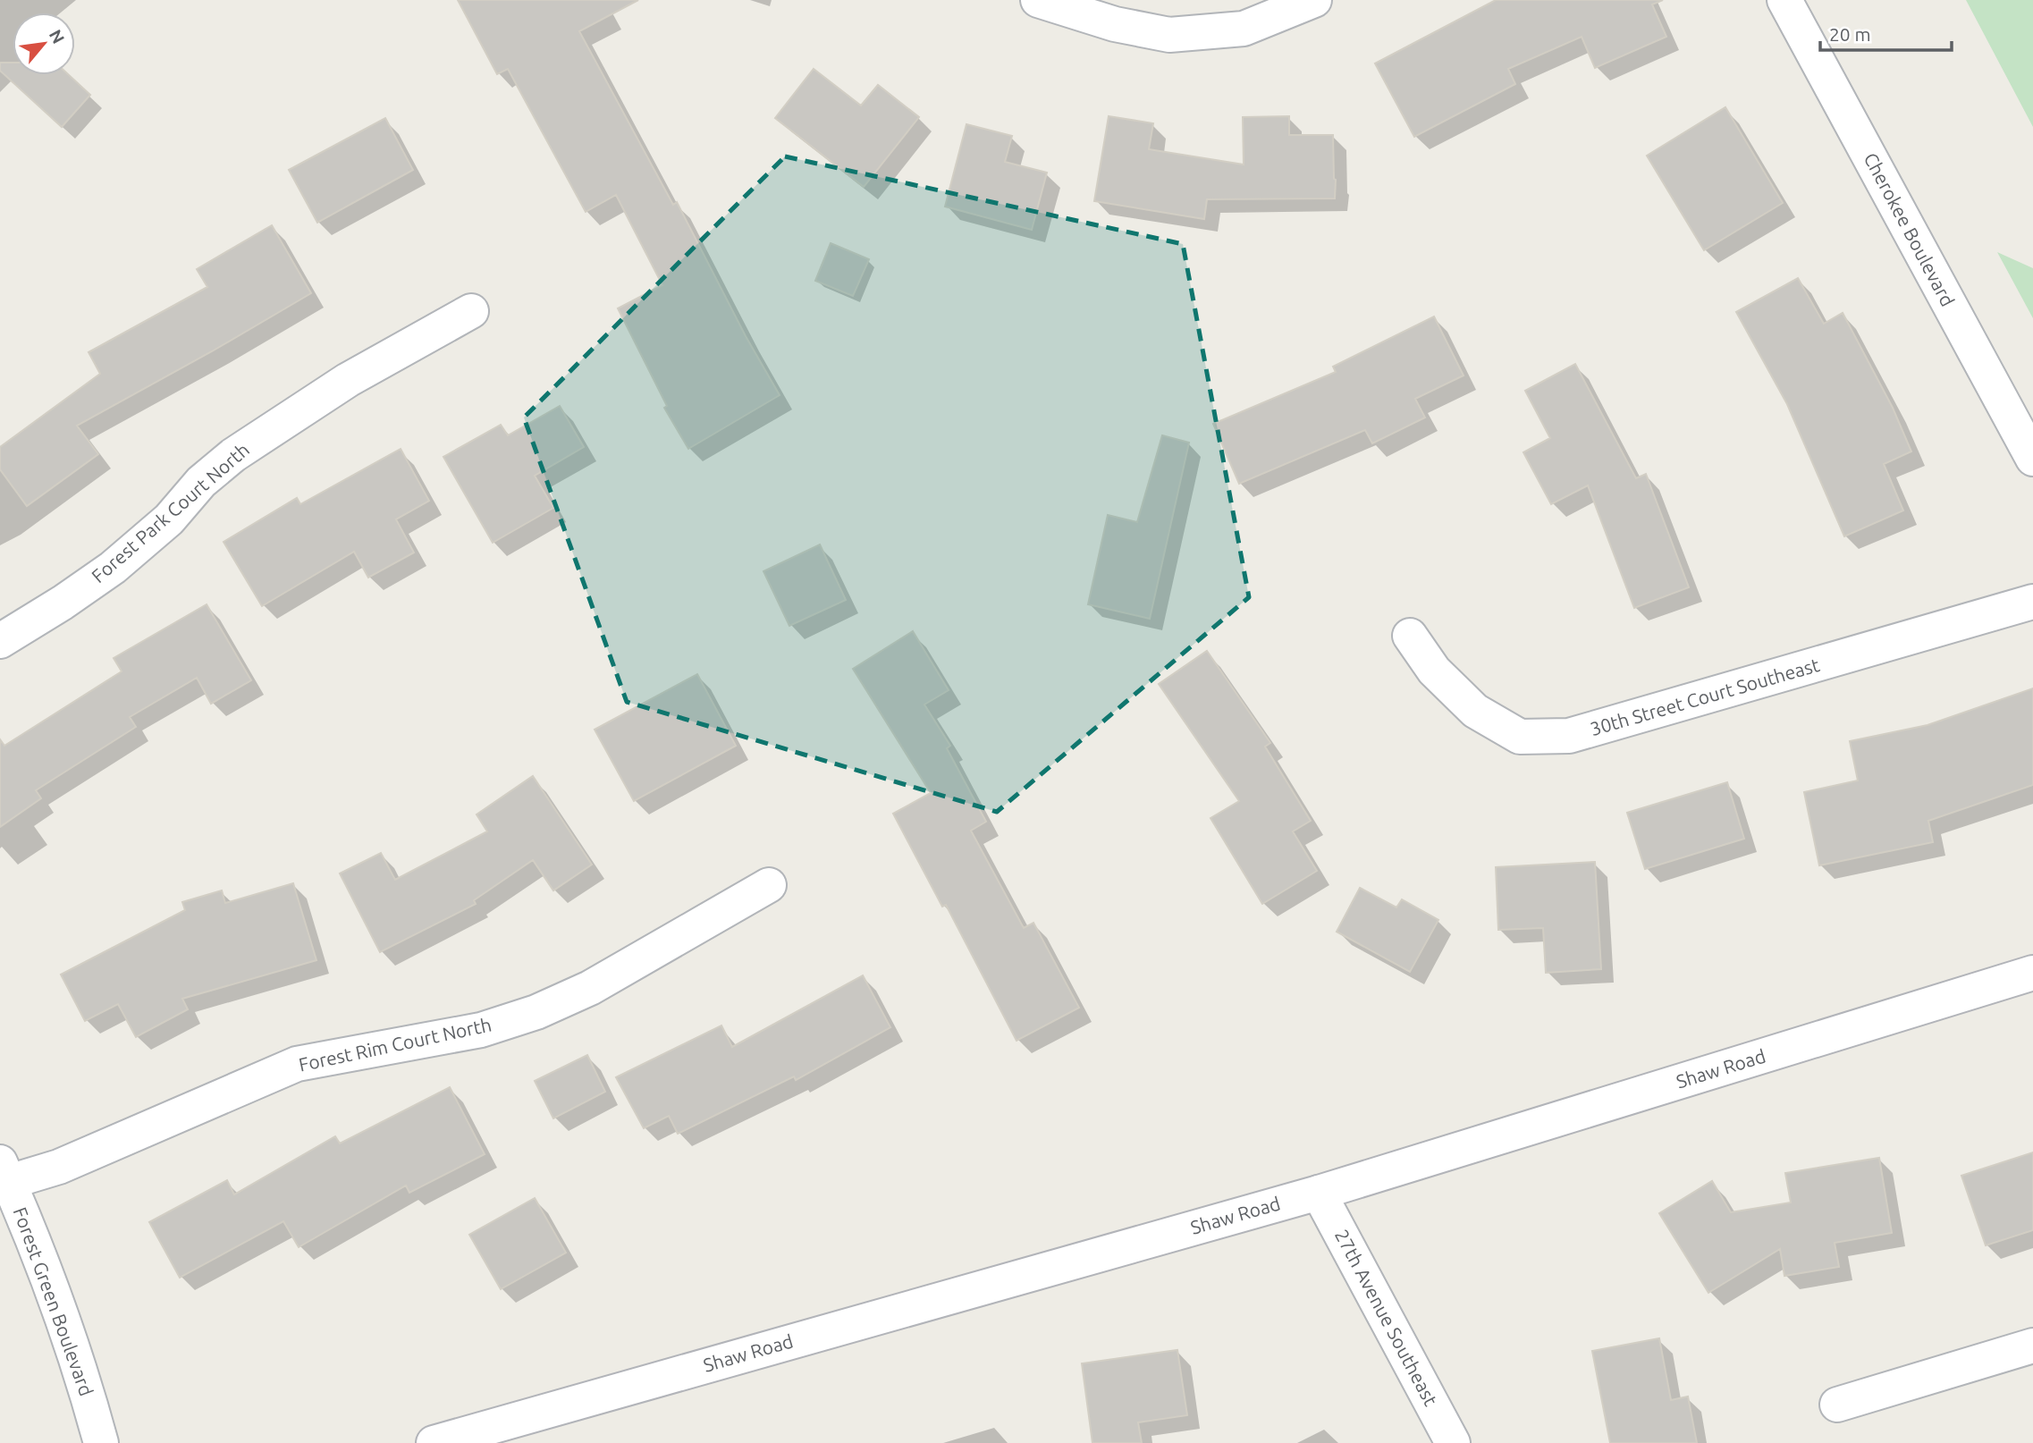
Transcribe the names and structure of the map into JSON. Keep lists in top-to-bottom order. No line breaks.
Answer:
{"streets":{"street":["Cherokee Boulevard","Forest Park Court North","30th Street Court Southeast","Forest Rim Court North","Shaw Road","Forest Green Boulevard","27th Avenue Southeast"]},"crossings":[["Forest Rim Court North","Forest Green Boulevard"],["Shaw Road","27th Avenue Southeast"]],"scale_bar":"20 m","north":"top right"}
